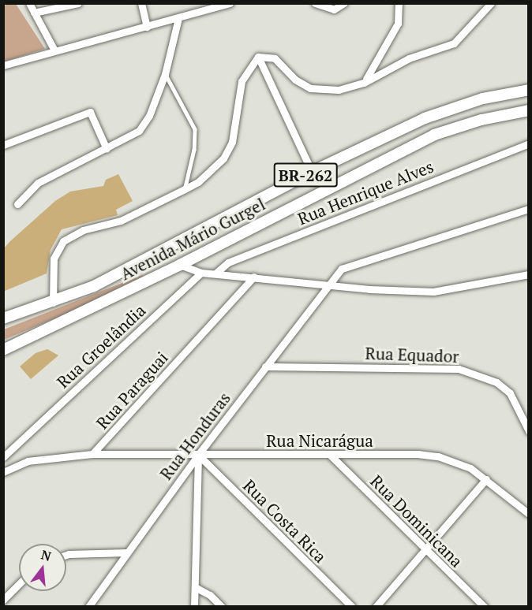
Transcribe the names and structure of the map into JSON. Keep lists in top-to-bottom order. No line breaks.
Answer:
{"streets":{"main road":["BR-262","Avenida Mário Gurgel"],"street":["Rua Henrique Alves","Rua Groelândia","Rua Equador","Rua Paraguai","Rua Honduras","Rua Nicarágua","Rua Costa Rica","Rua Dominicana"]},"crossings":[["Rua Equador","Rua Honduras"],["Rua Paraguai","Rua Nicarágua"],["Rua Honduras","Rua Nicarágua"],["Rua Honduras","Rua Costa Rica"],["Rua Nicarágua","Rua Costa Rica"],["Rua Nicarágua","Rua Dominicana"]],"north":"top"}
